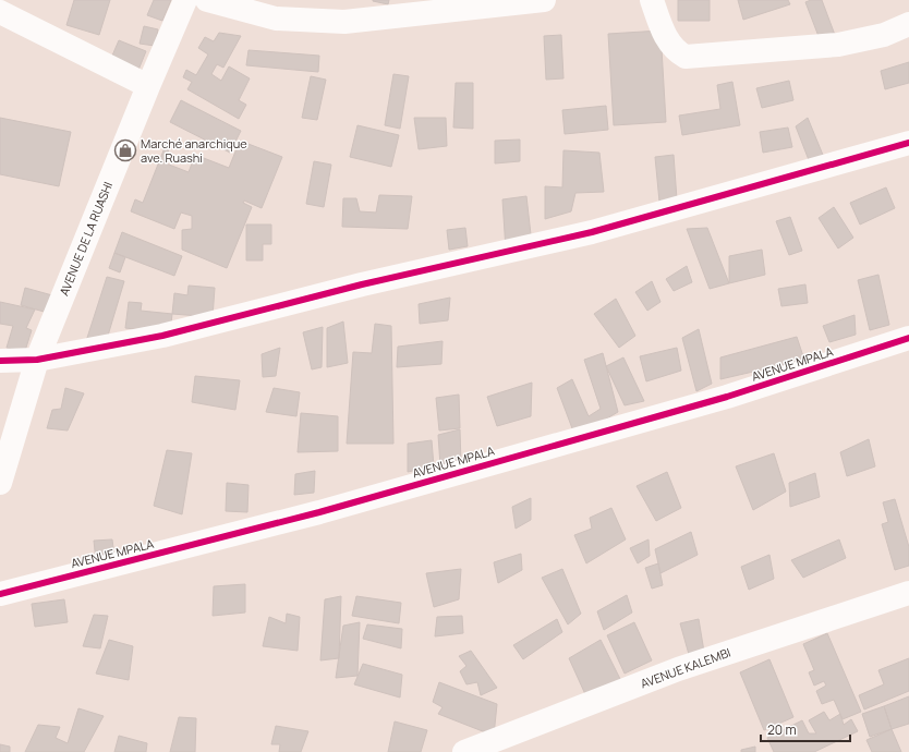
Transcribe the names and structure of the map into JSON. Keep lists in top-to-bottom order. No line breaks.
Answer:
{"streets":{"street":["AVENUE DE LA RUASHI","AVENUE MPALA","AVENUE KALEMBI"]},"places":{"shop":["Marché anarchique ave. Ruashi"]},"scale_bar":"20 m"}
